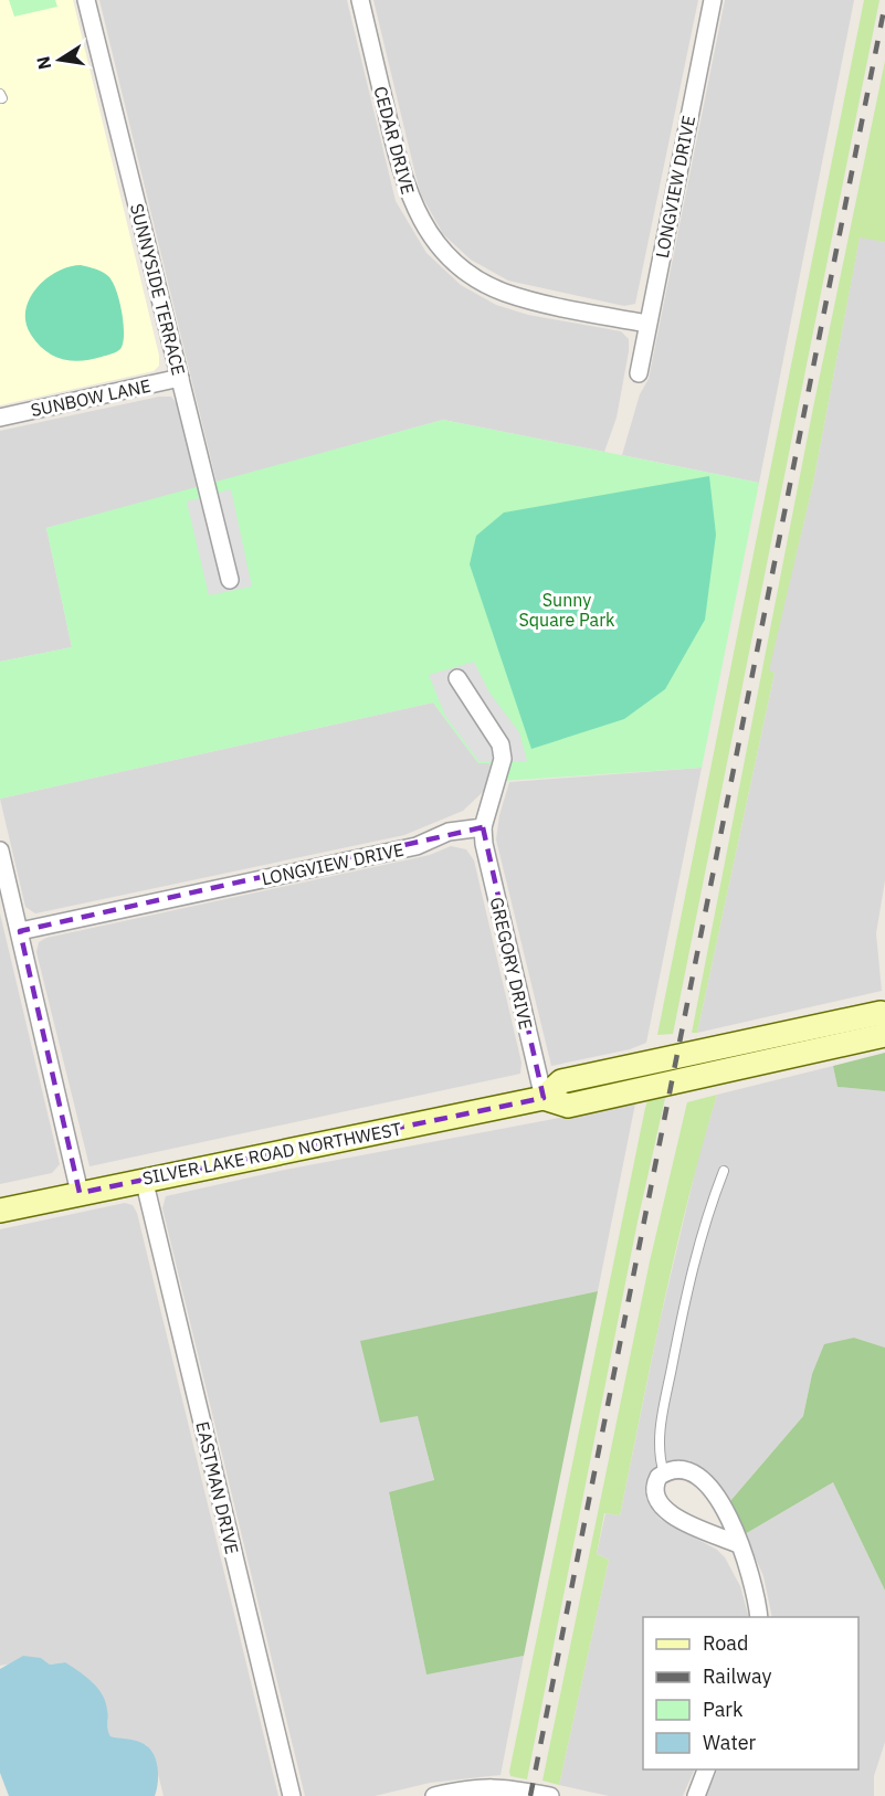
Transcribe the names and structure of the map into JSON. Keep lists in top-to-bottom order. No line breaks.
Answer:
{"streets":{"main road":["SILVER LAKE ROAD NORTHWEST"],"street":["CEDAR DRIVE","LONGVIEW DRIVE","SUNNYSIDE TERRACE","SUNBOW LANE","GREGORY DRIVE","EASTMAN DRIVE"]},"crossings":[["CEDAR DRIVE","LONGVIEW DRIVE"],["LONGVIEW DRIVE","GREGORY DRIVE"],["SUNNYSIDE TERRACE","SUNBOW LANE"],["GREGORY DRIVE","SILVER LAKE ROAD NORTHWEST"],["SILVER LAKE ROAD NORTHWEST","EASTMAN DRIVE"]],"parks":["Sunny Square Park"],"legend":["Road","Railway","Park","Water"],"north":"left"}
